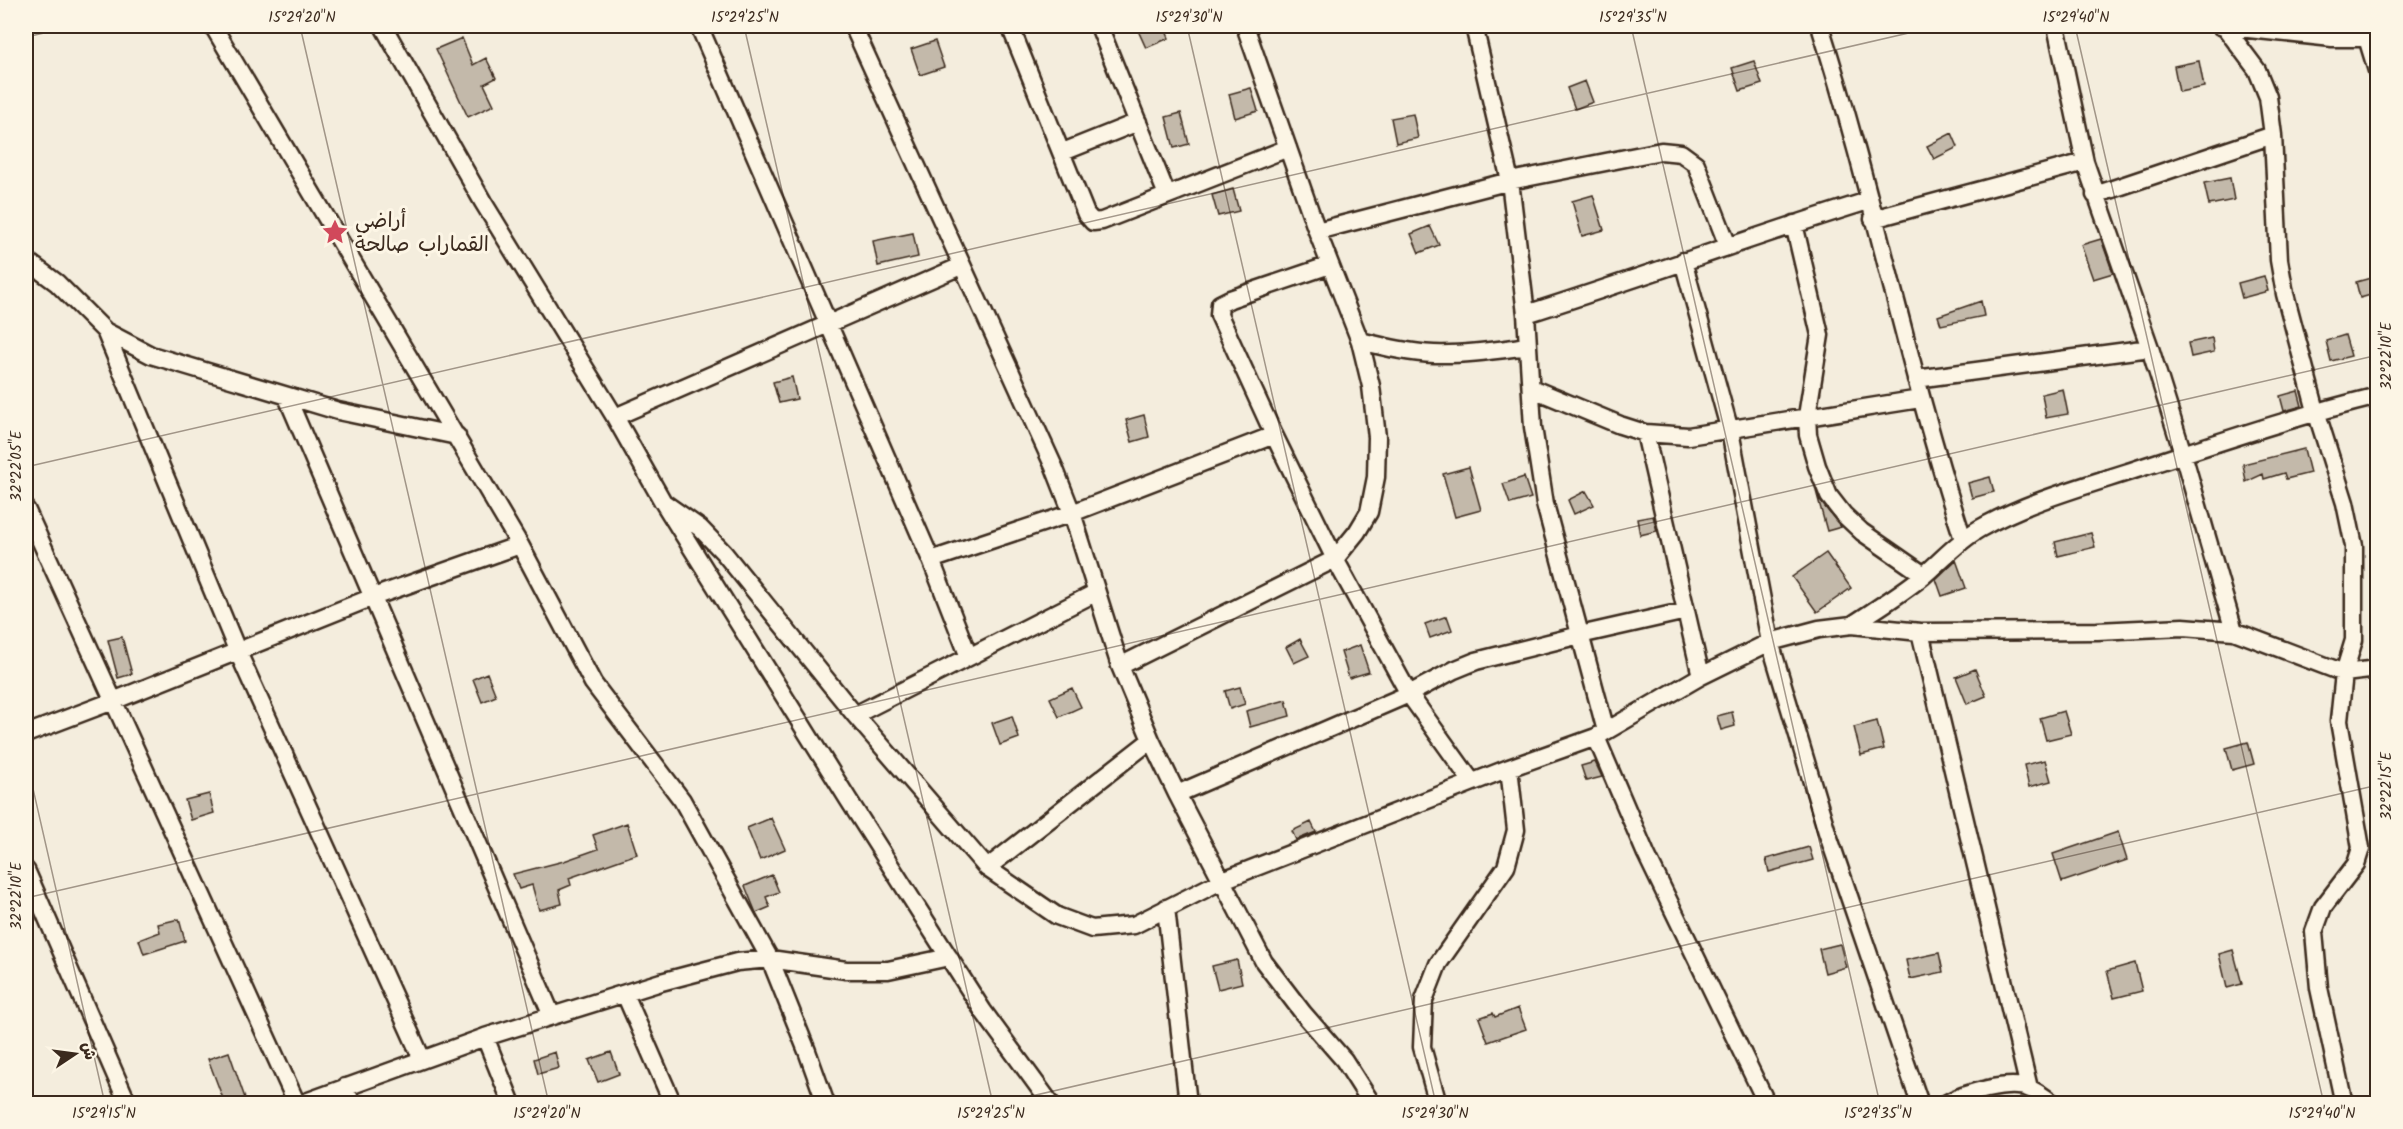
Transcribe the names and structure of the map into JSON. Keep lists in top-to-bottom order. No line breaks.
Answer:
{"places":{"place":["أراضي القماراب صالحة"]},"north":"right","coordinates":["15°29'20\"N","15°29'25\"N","15°29'30\"N","15°29'35\"N","15°29'40\"N","32°22'10\"E","32°22'05\"E","32°22'15\"E","15°29'15\"N"]}
